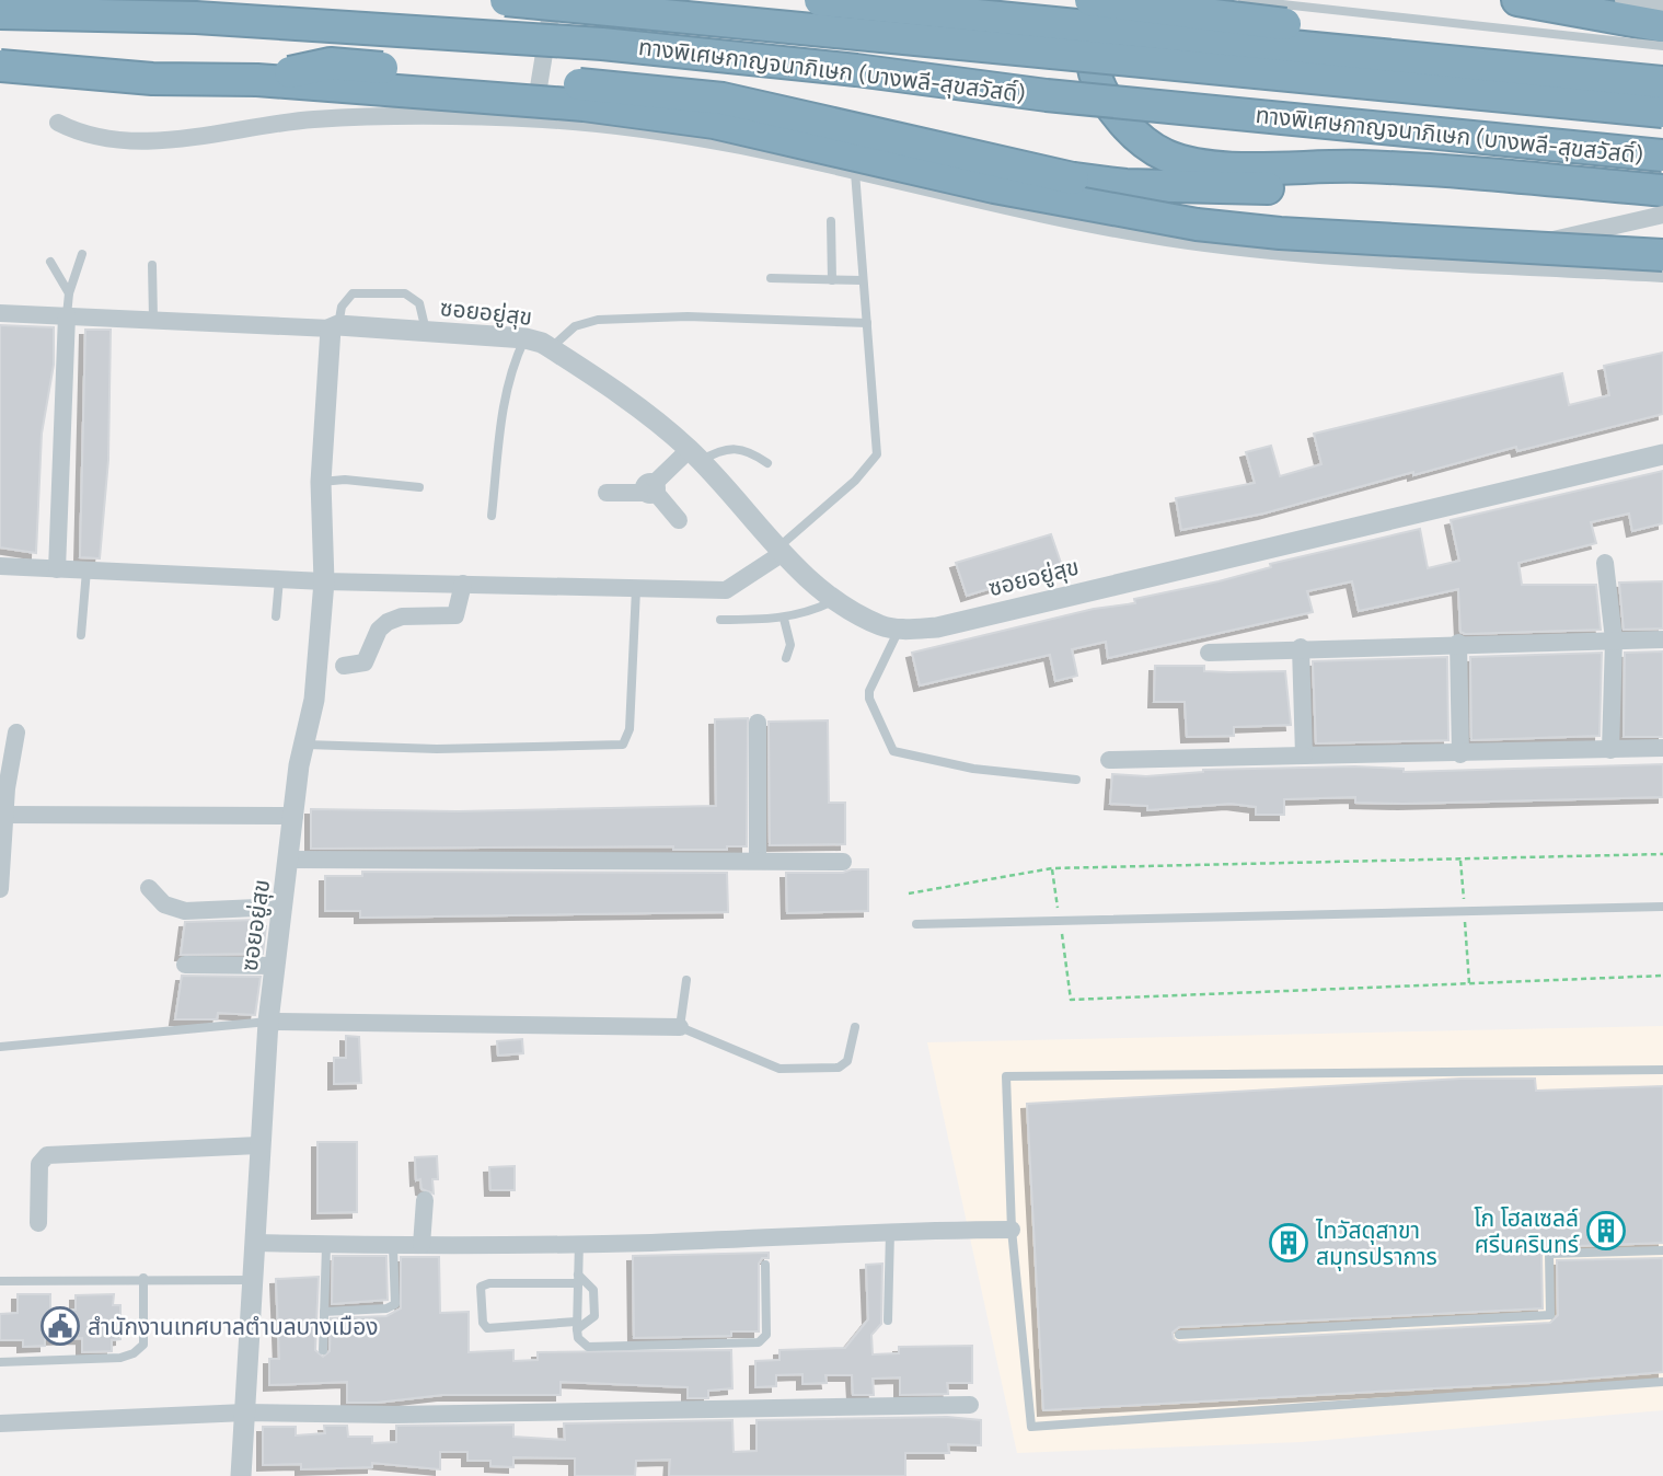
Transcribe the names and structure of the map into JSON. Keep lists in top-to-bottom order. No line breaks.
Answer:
{"streets":{"highway":["ทางพิเศษกาญจนาภิเษก (บางพลี-สุขสวัสดิ์)"],"street":["ซอยอยู่สุข"]},"places":{"building":["โก โฮลเซลล์ ศรีนครินทร์","ไทวัสดุสาขา สมุทรปราการ"],"public building":["สำนักงานเทศบาลตำบลบางเมือง"]}}
